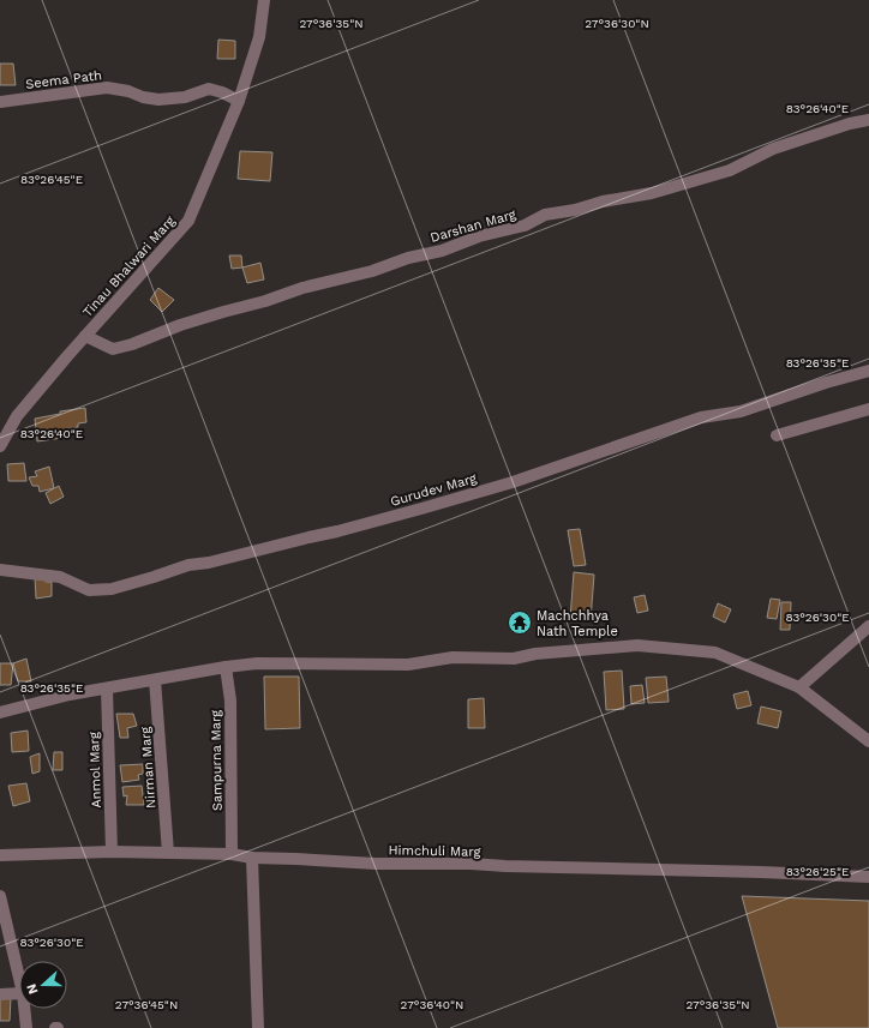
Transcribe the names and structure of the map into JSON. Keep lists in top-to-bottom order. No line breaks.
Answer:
{"streets":{"street":["Seema Path","Darshan Marg","Tinau Bhalwari Marg","Gurudev Marg","Sampurna Marg","Nirman Marg","Anmol Marg","Himchuli Marg"]},"crossings":[["Seema Path","Tinau Bhalwari Marg"],["Darshan Marg","Tinau Bhalwari Marg"],["Sampurna Marg","Himchuli Marg"],["Nirman Marg","Himchuli Marg"],["Anmol Marg","Himchuli Marg"]],"places":{"temple":["Machchhya Nath Temple"]},"north":"left","coordinates":["27°36'35\"N","27°36'30\"N","83°26'40\"E","83°26'45\"E","83°26'35\"E","83°26'30\"E","83°26'25\"E","27°36'45\"N","27°36'40\"N"]}
